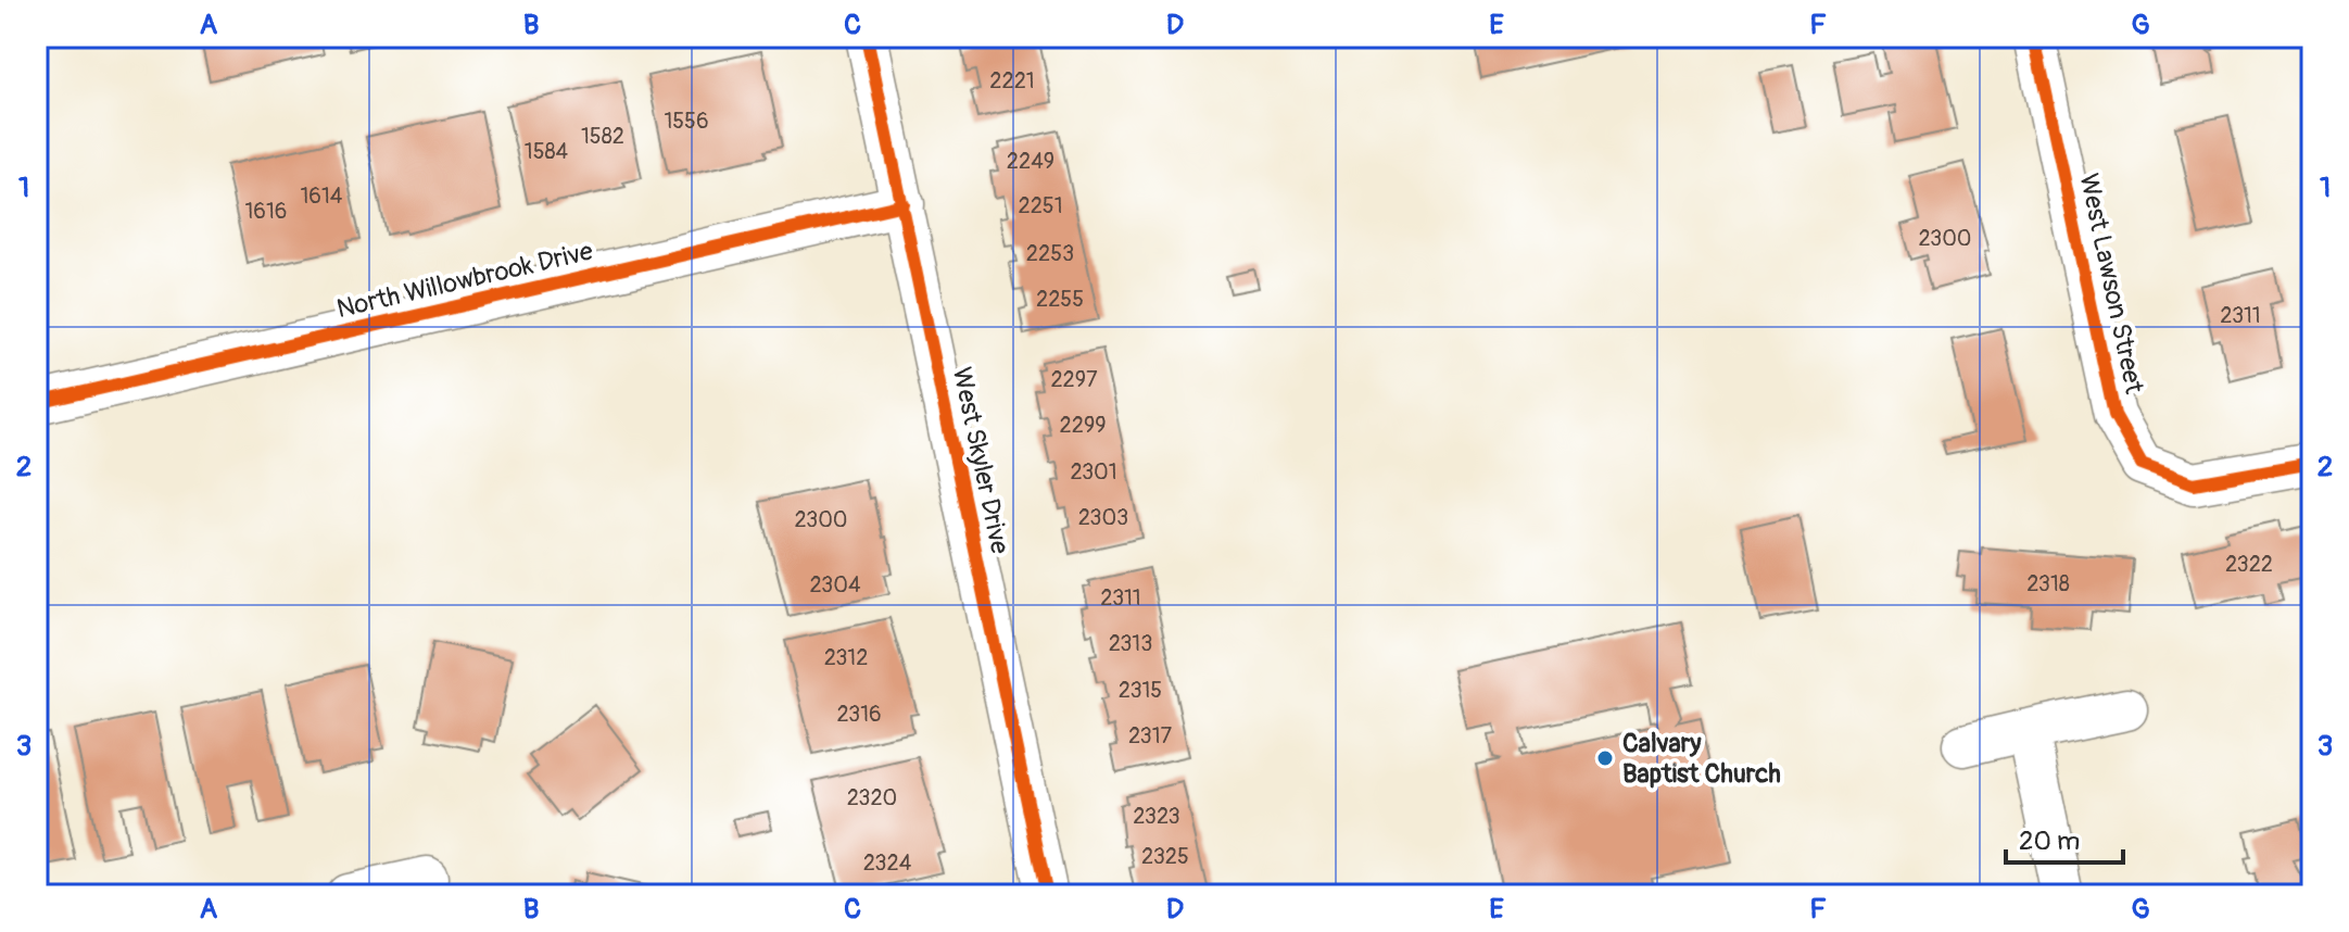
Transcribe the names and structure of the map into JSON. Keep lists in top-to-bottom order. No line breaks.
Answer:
{"streets":{"street":["North Willowbrook Drive","West Lawson Street","West Skyler Drive"]},"crossings":[["North Willowbrook Drive","West Skyler Drive"]],"places":["Calvary Baptist Church"],"house_numbers":["2221","1556","1582","1584","2249","1614","2251","1616","2300","2253","2255","2311","2297","2299","2301","2303","2300","2322","2318","2304","2311","2313","2312","2315","2316","2317","2320","2323","2325","2324"],"scale_bar":"20 m","grid":{"columns":["A","B","C","D","E","F","G"],"rows":["1","2","3"]}}
